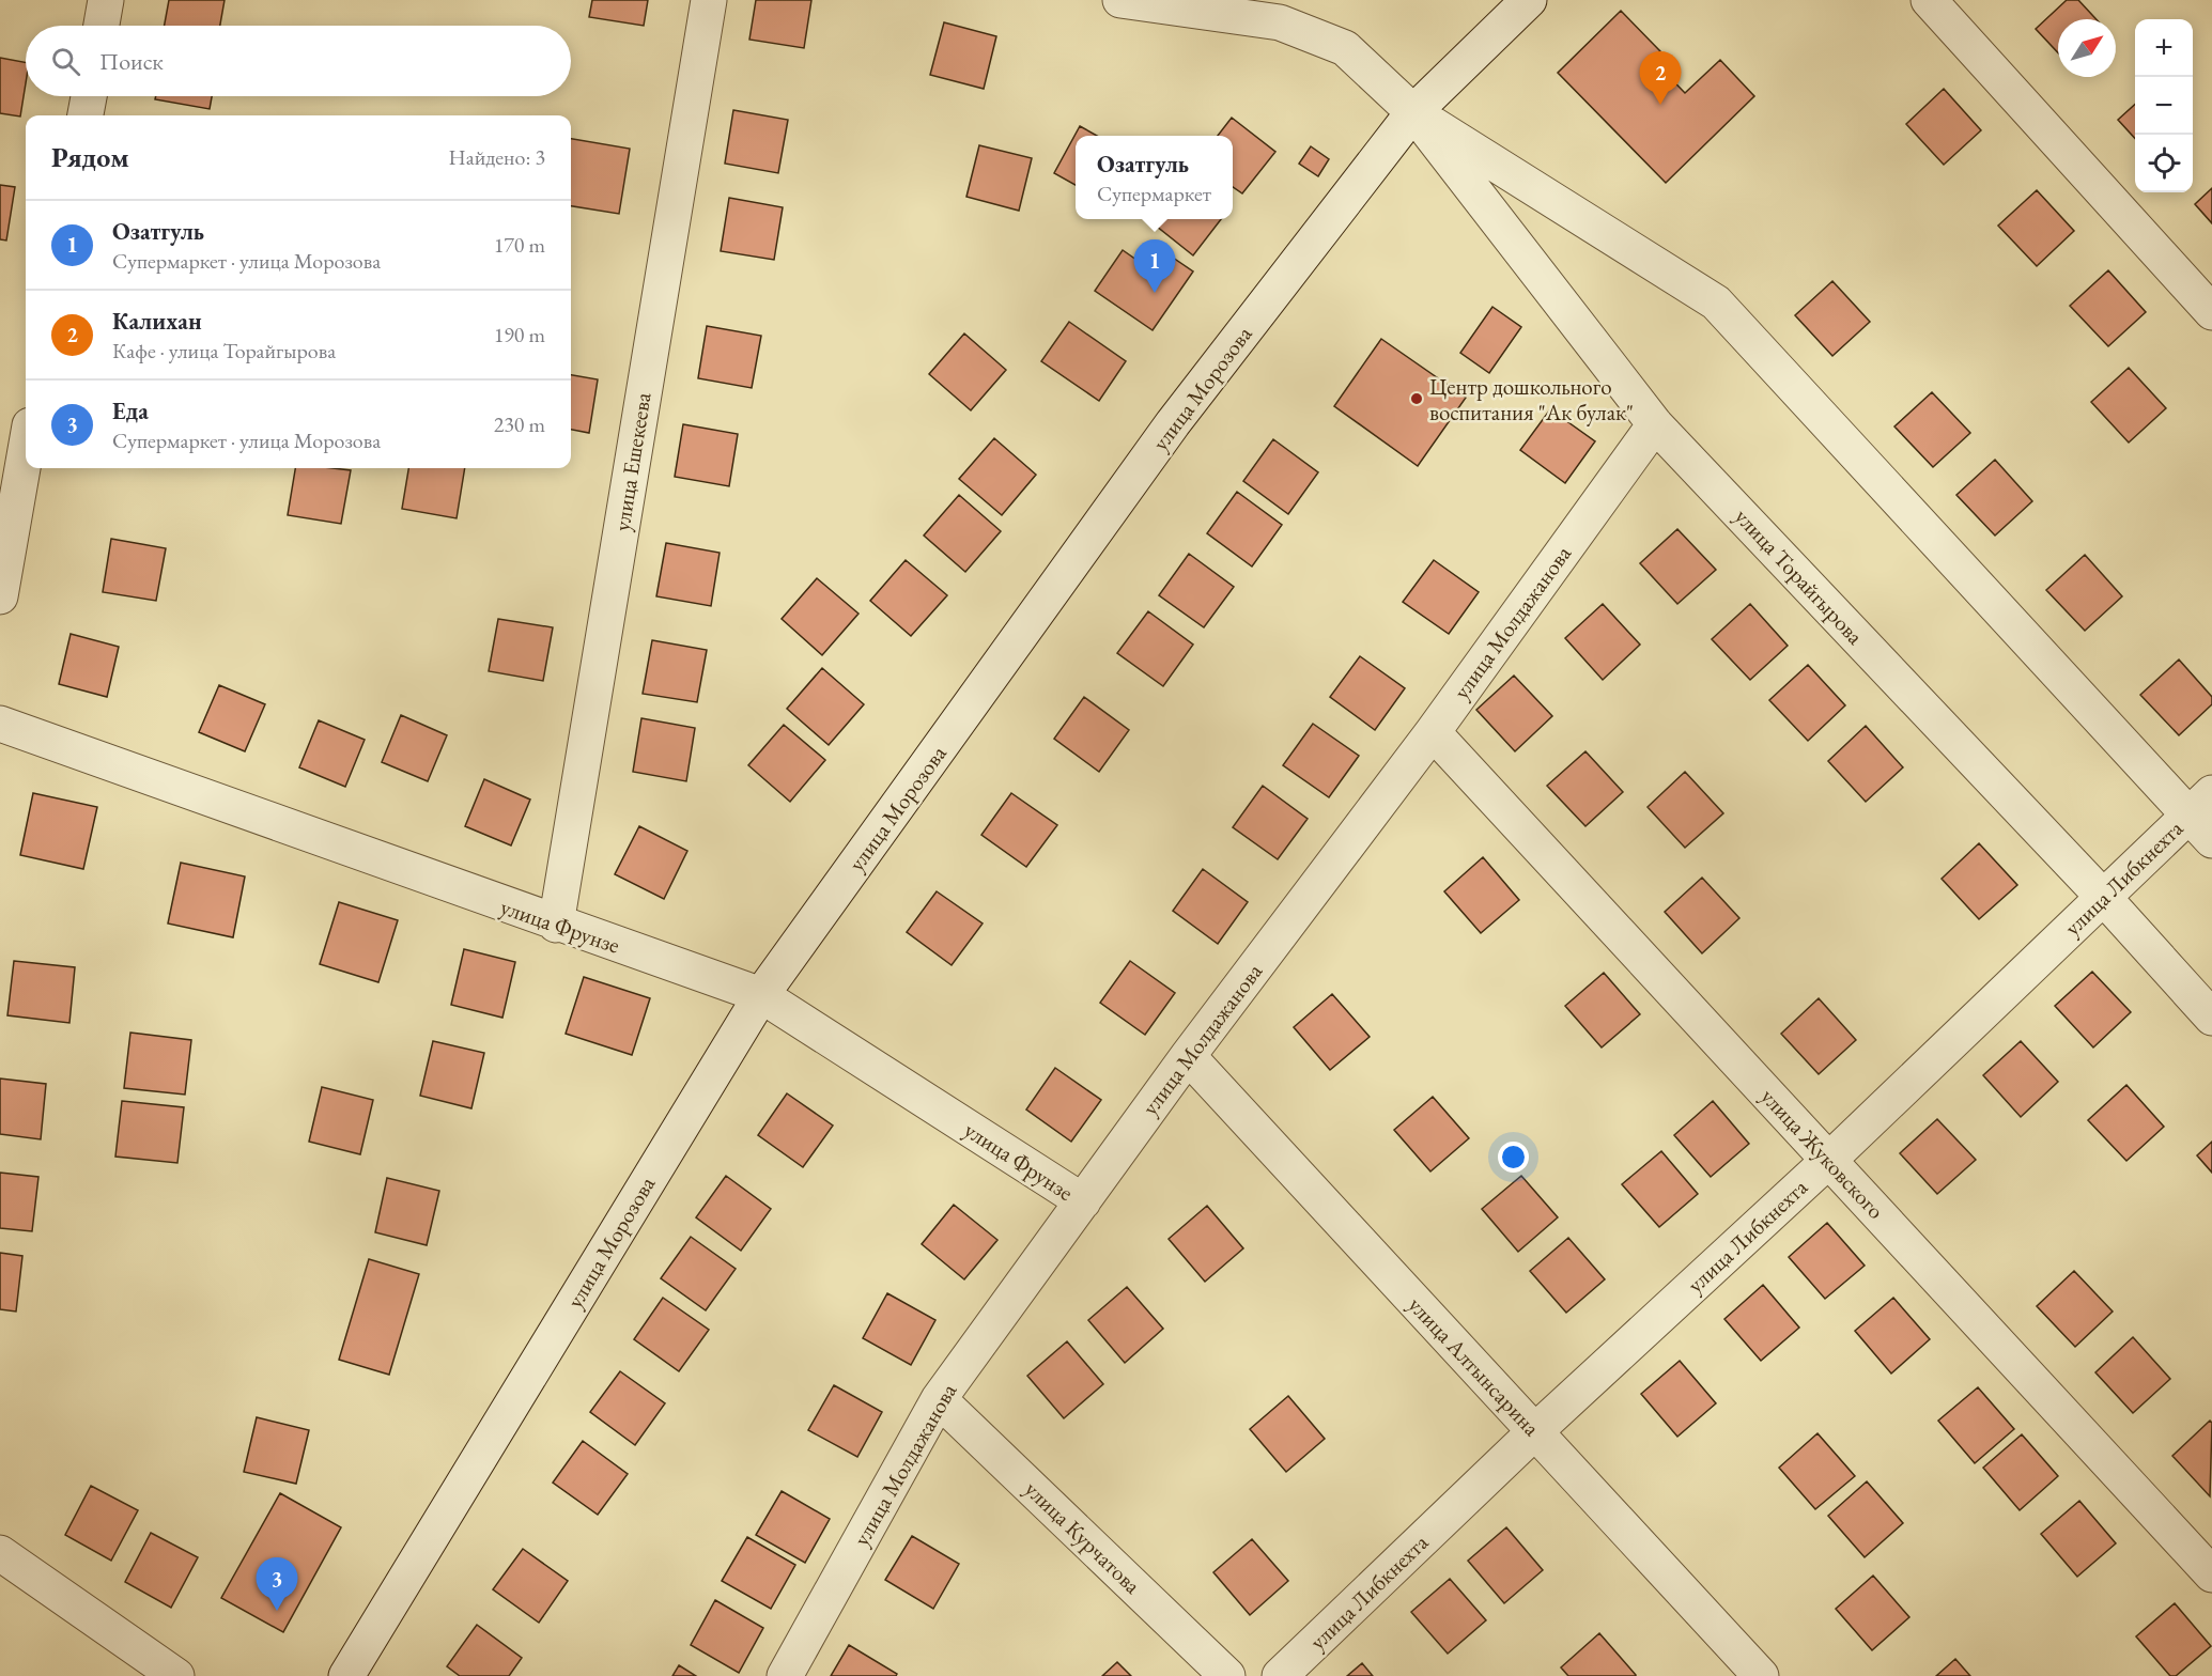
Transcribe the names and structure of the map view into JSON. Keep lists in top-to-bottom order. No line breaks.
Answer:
{"streets":{"street":["улица Морозова","улица Ешекеева","улица Торайгырова","улица Молдажанова","улица Либкнехта","улица Фрунзе","улица Жуковского","улица Алтынсарина","улица Курчатова"]},"crossings":[["улица Морозова","улица Торайгырова"],["улица Морозова","улица Фрунзе"],["улица Ешекеева","улица Фрунзе"],["улица Торайгырова","улица Молдажанова"],["улица Торайгырова","улица Либкнехта"],["улица Молдажанова","улица Фрунзе"],["улица Молдажанова","улица Жуковского"],["улица Молдажанова","улица Алтынсарина"],["улица Молдажанова","улица Курчатова"],["улица Либкнехта","улица Жуковского"],["улица Либкнехта","улица Алтынсарина"]],"places":["Центр дошкольного воспитания \"Ак булак\""],"north":"top right","page":{"map_buttons":["+","−"],"search":"Поиск","pins":["2","1","3"],"heading":["Рядом","Найдено: 3"],"popup":["Oзатгуль","Супермаркет"],"list":[{"mark":"1","name":"Oзатгуль","note":"Супермаркет · улица Морозова","value":"170 m"},{"mark":"2","name":"Калихан","note":"Кафе · улица Торайгырова","value":"190 m"},{"mark":"3","name":"Еда","note":"Супермаркет · улица Морозова","value":"230 m"}]}}
